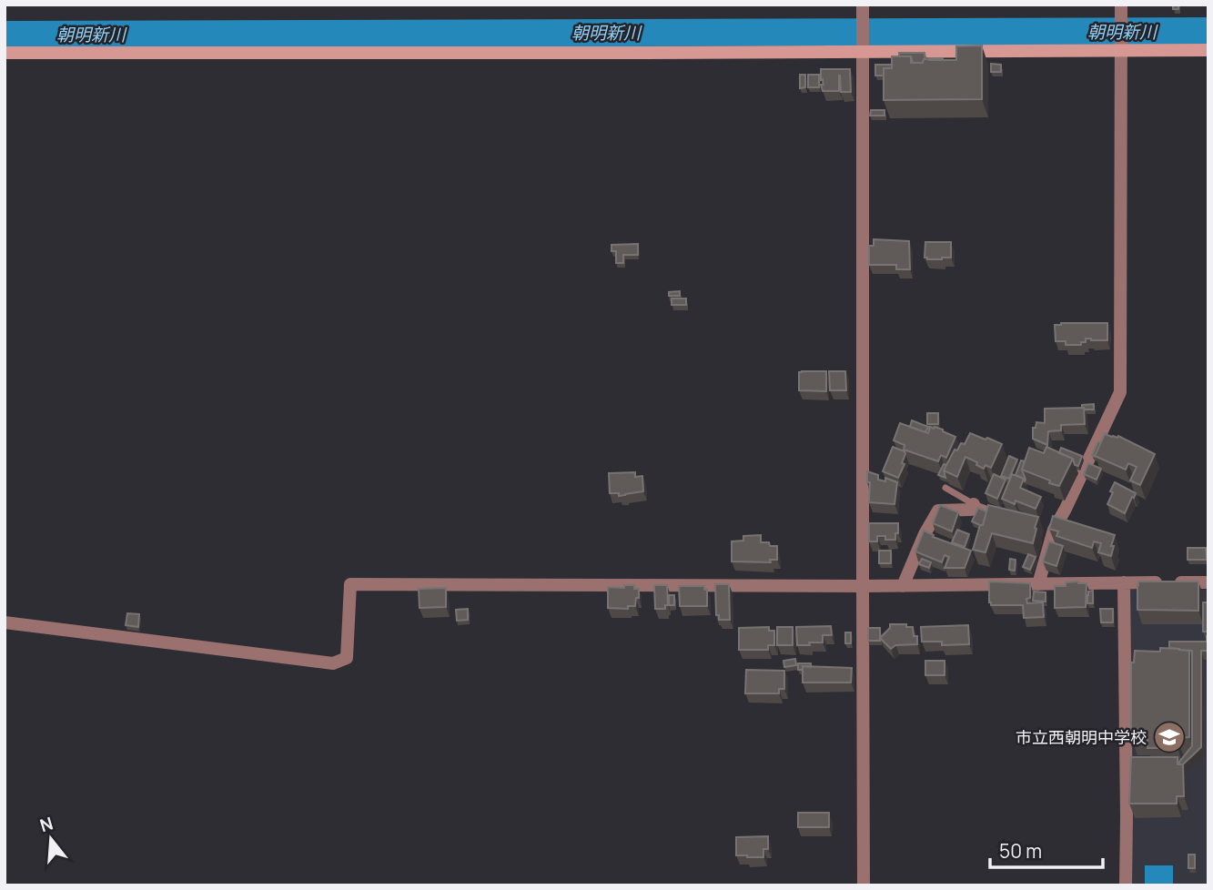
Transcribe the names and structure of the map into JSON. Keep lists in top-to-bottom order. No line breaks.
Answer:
{"water":["朝明新川"],"places":{"school or university":["市立西朝明中学校"]},"scale_bar":"50 m","north":"top"}
